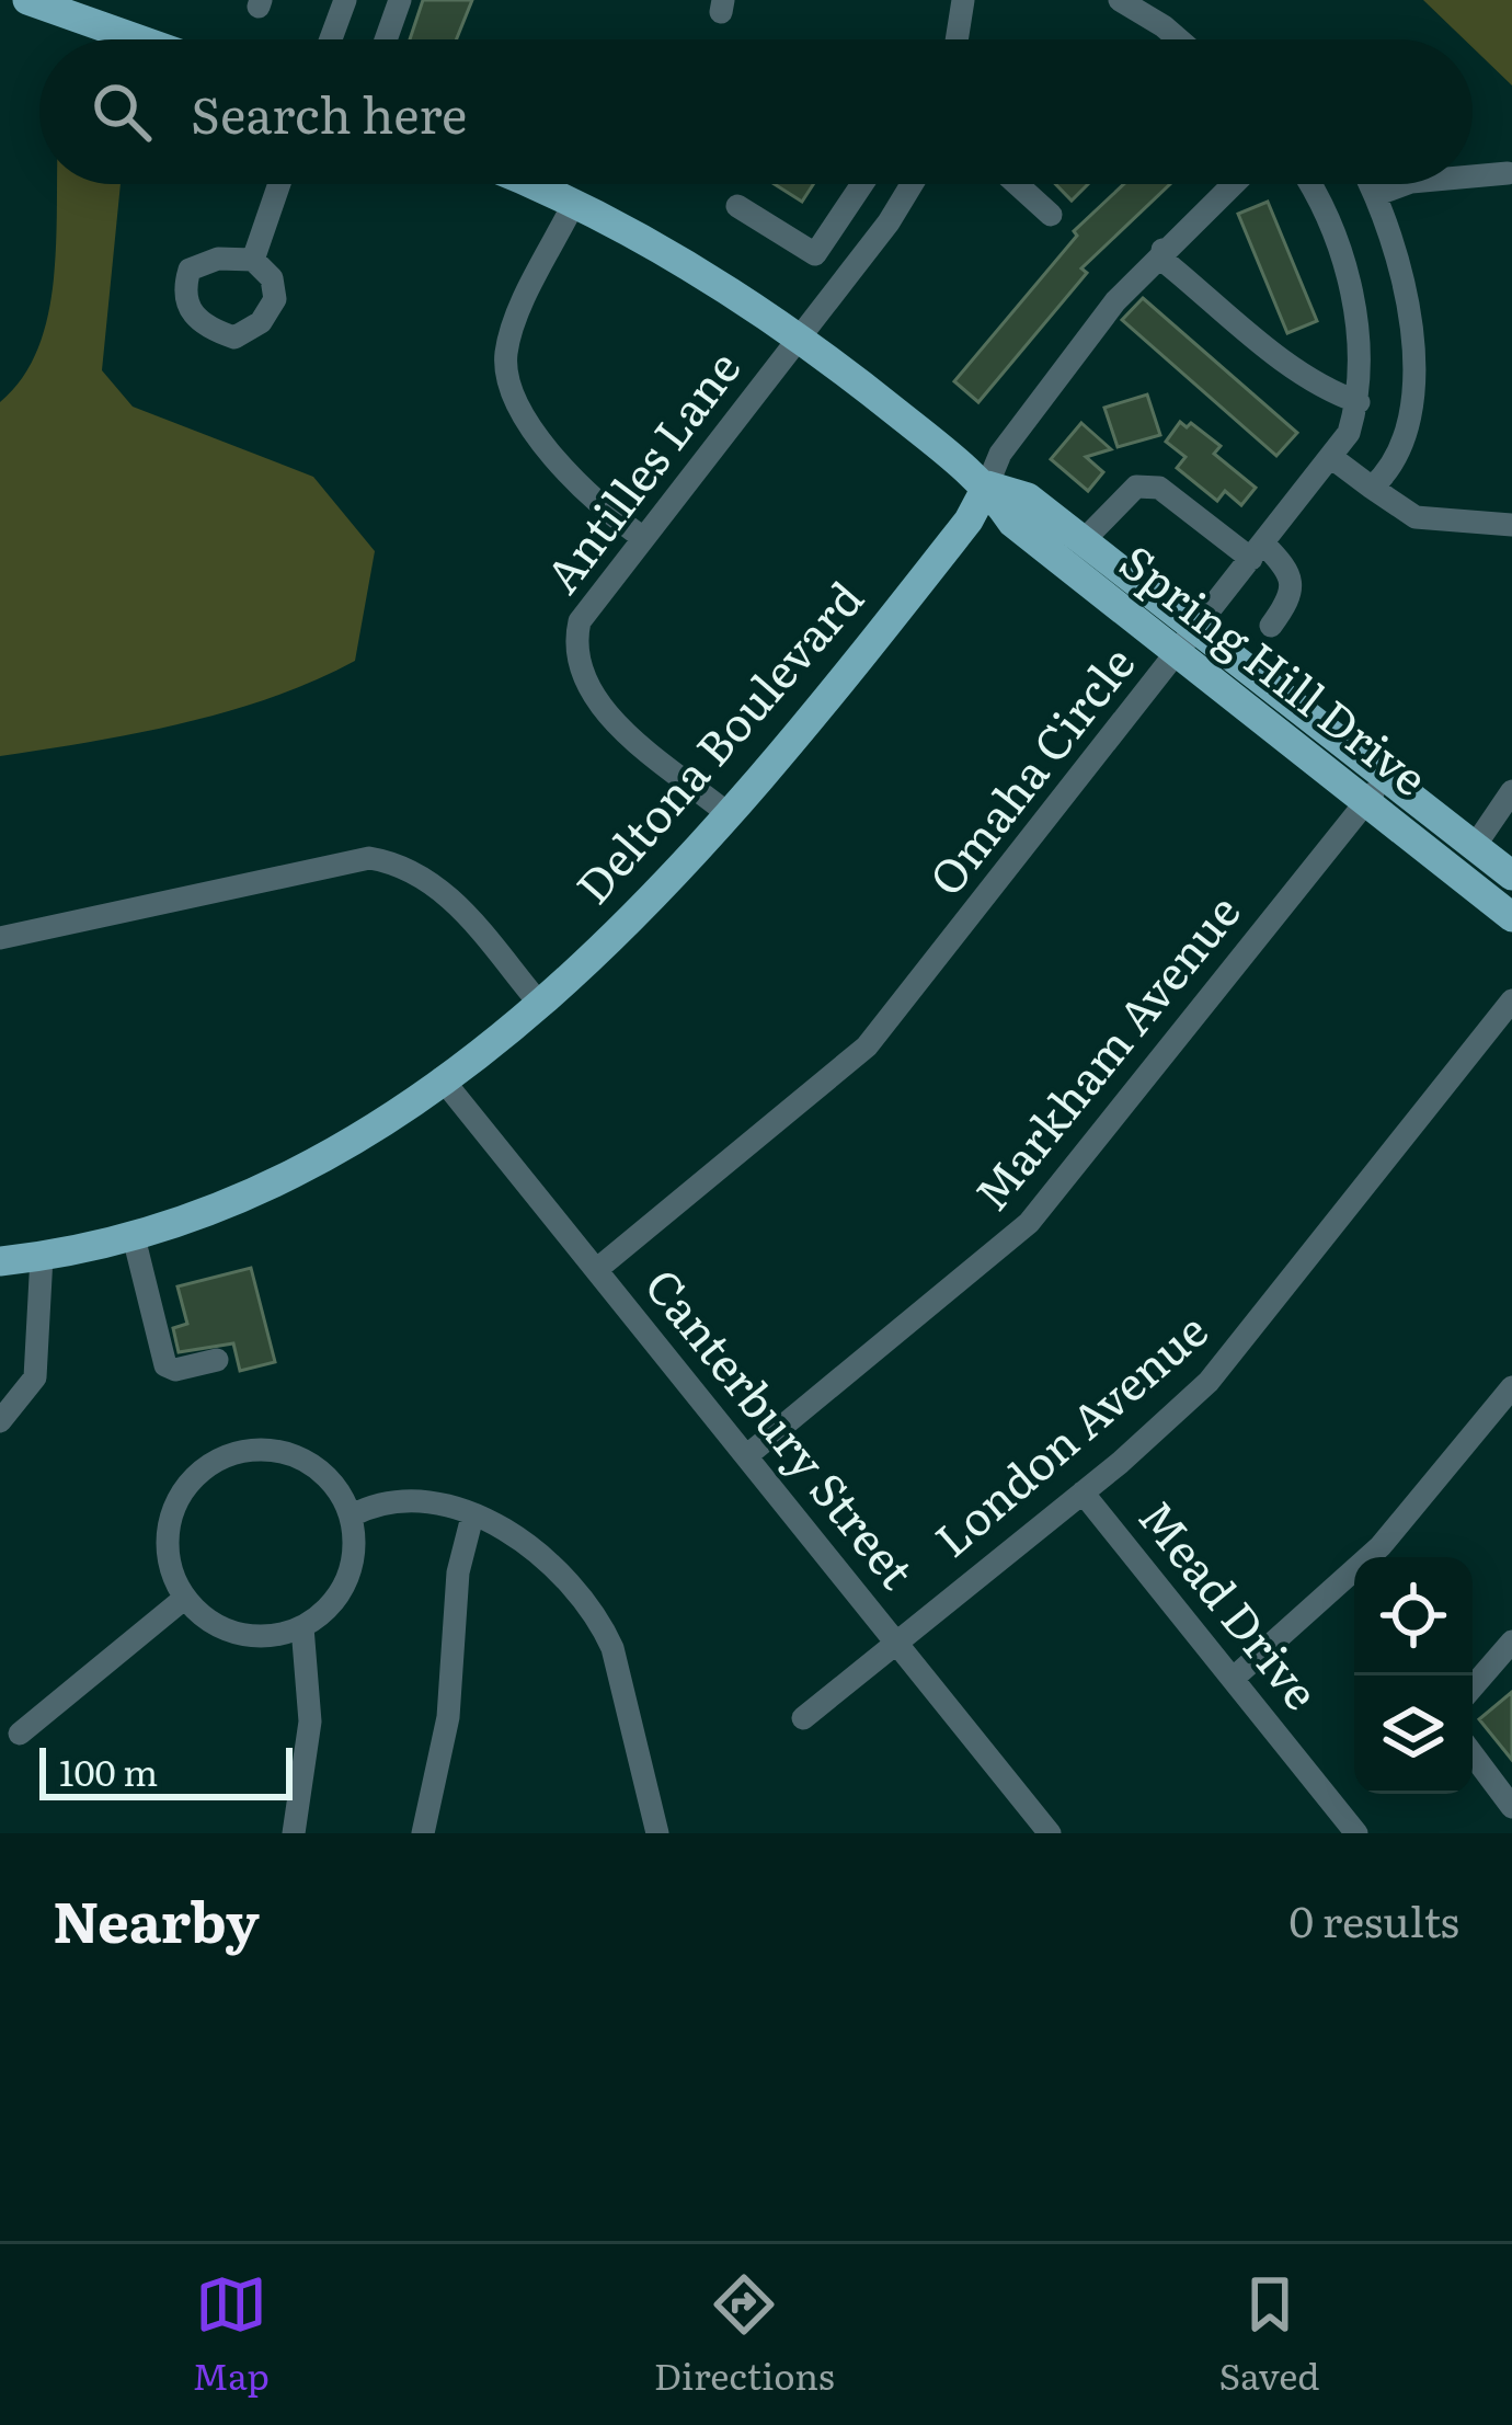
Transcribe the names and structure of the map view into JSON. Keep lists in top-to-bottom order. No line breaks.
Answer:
{"streets":{"main road":["Spring Hill Drive","Deltona Boulevard"],"street":["Antilles Lane","Omaha Circle","Markham Avenue","Canterbury Street","London Avenue","Mead Drive"]},"crossings":[["Antilles Lane","Spring Hill Drive"],["Antilles Lane","Deltona Boulevard"],["Spring Hill Drive","Deltona Boulevard"],["Spring Hill Drive","Omaha Circle"],["Spring Hill Drive","Markham Avenue"],["Deltona Boulevard","Canterbury Street"],["Omaha Circle","Canterbury Street"],["Markham Avenue","Canterbury Street"],["Canterbury Street","London Avenue"],["London Avenue","Mead Drive"]],"scale_bar":"100 m","page":{"search":"Search here","scale":"100 m","heading":["Nearby","0 results"],"nav":["Map","Directions","Saved"]}}
